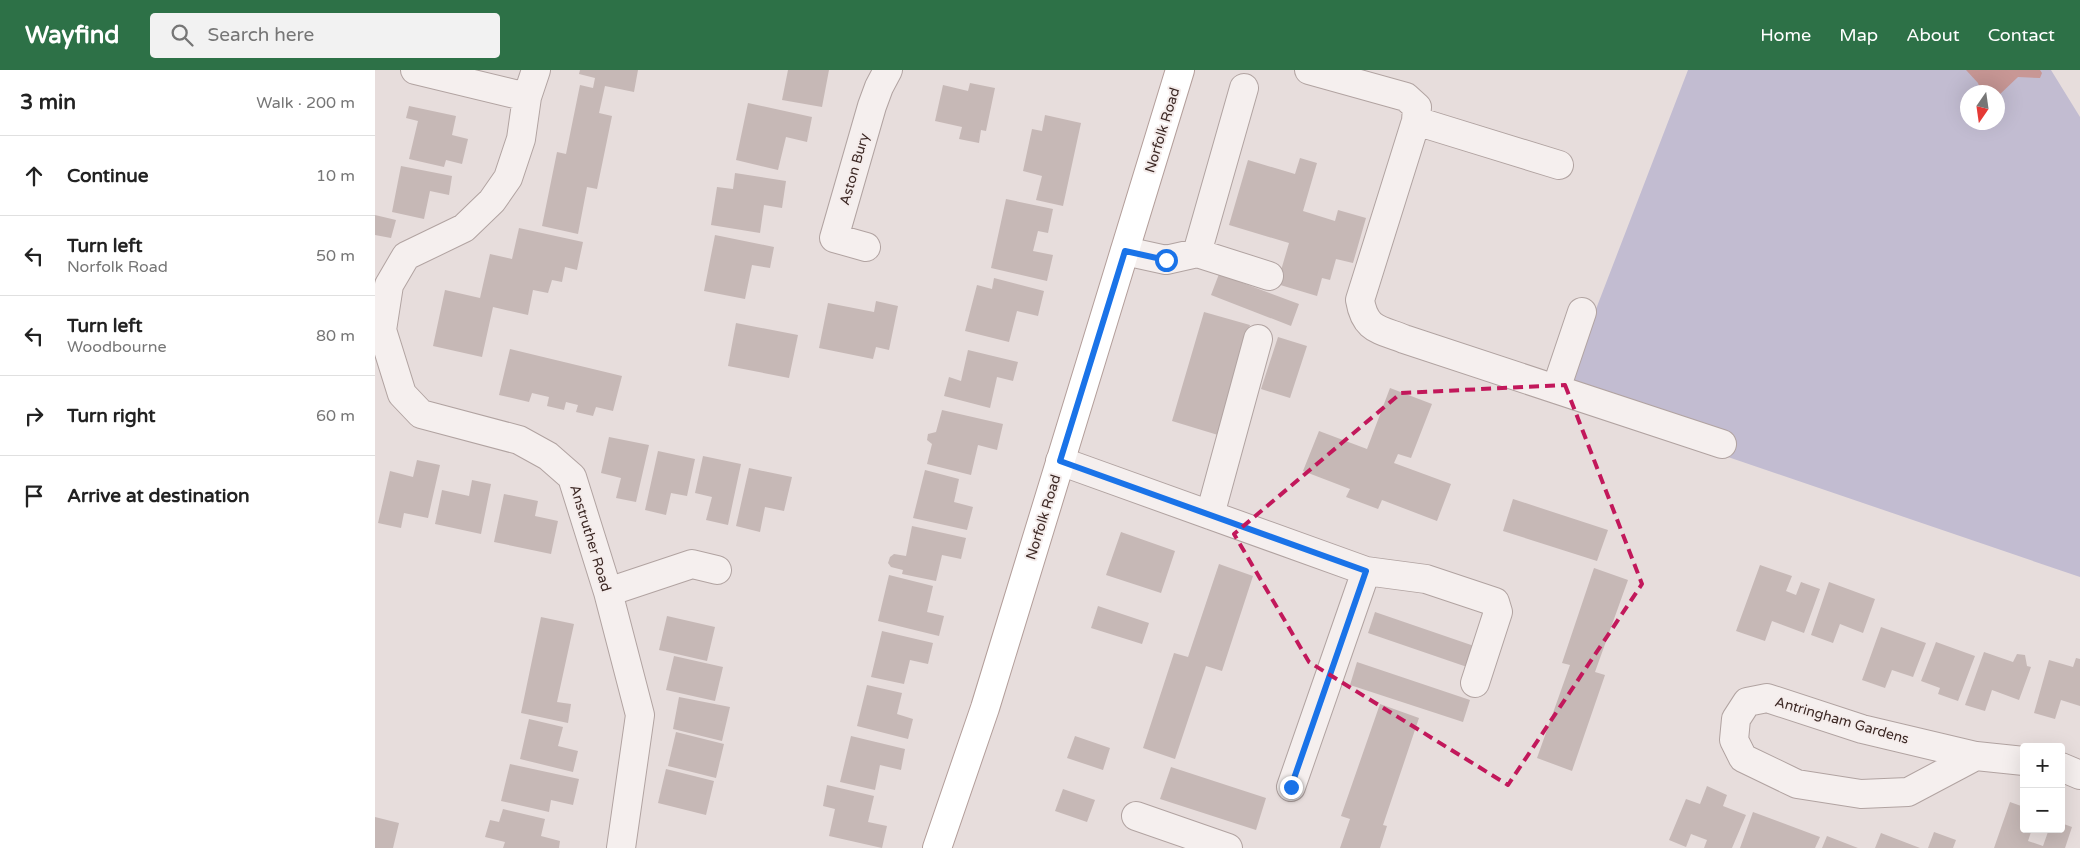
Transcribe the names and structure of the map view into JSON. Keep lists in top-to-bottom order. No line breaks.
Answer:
{"streets":{"main road":["Norfolk Road"],"street":["Aston Bury","Anstruther Road","Antringham Gardens"]},"north":"bottom","page":{"header":"Wayfind","search":"Search here","nav":["Home","Map","About","Contact"],"heading":["3 min","Walk · 200 m"],"list":[["Continue","10 m"],["Turn left","Norfolk Road","50 m"],["Turn left","Woodbourne","80 m"],["Turn right","60 m"],"Arrive at destination"],"map_buttons":["+","−"]}}
